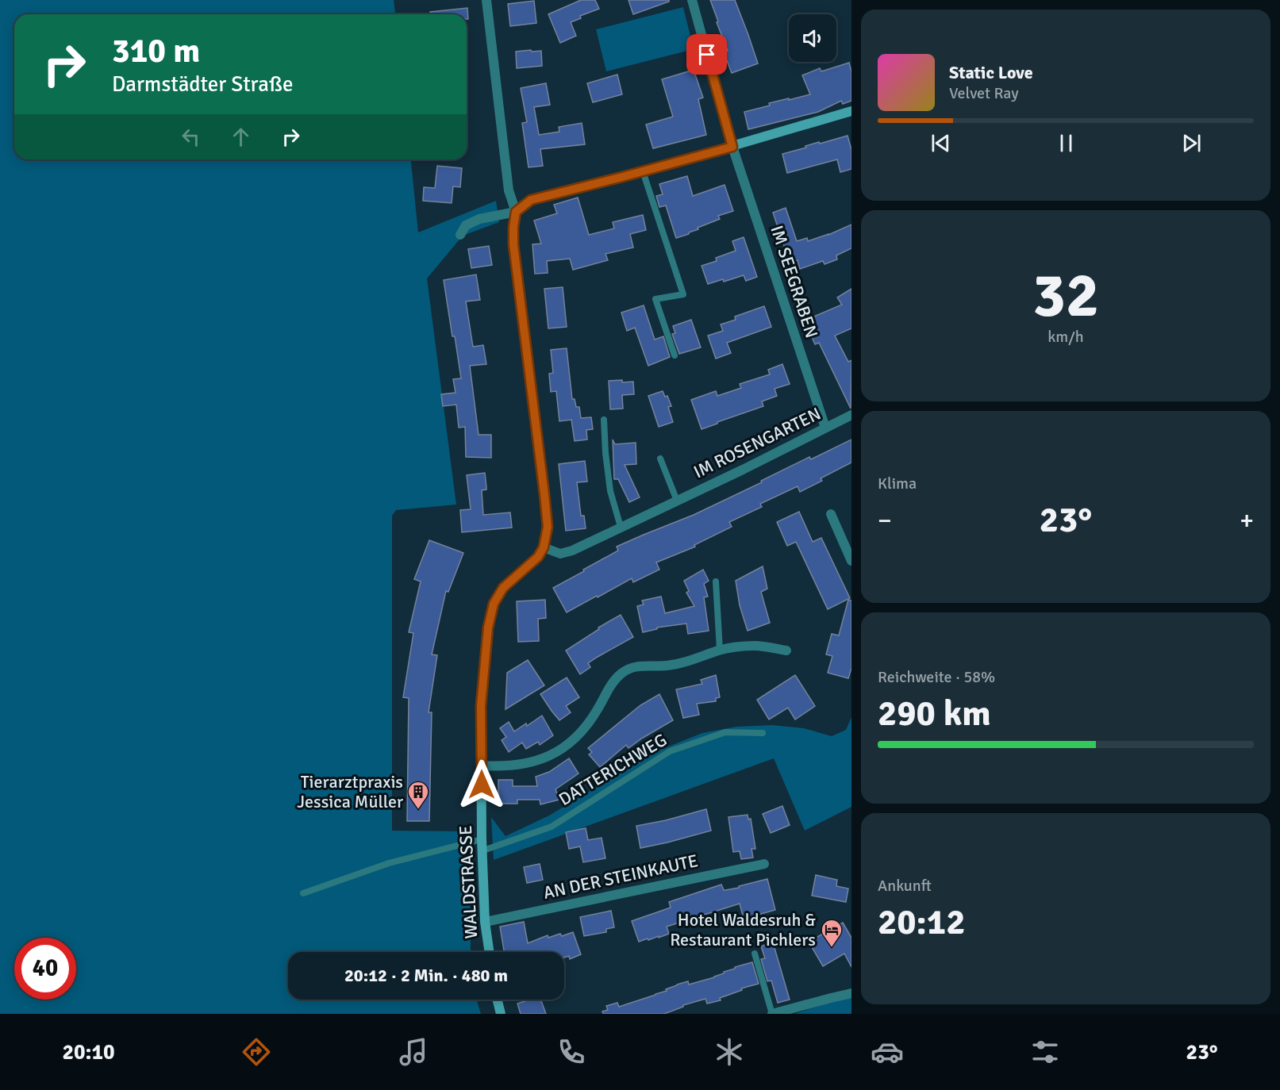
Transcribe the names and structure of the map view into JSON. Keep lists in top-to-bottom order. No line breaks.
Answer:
{"streets":{"street":["IM SEEGRABEN","IM ROSENGARTEN","AN DER STEINKAUTE","WALDSTRASSE"],"lane":["DATTERICHWEG"]},"crossings":[["IM SEEGRABEN","IM ROSENGARTEN"],["IM ROSENGARTEN","WALDSTRASSE"],["DATTERICHWEG","WALDSTRASSE"],["AN DER STEINKAUTE","WALDSTRASSE"]],"places":{"building":["Tierarztpraxis Jessica Müller"],"hotel":["Hotel Waldesruh & Restaurant Pichlers"]},"page":{"turn":["310 m","Darmstädter Straße"],"song":["Static Love","Velvet Ray"],"tile":[["32","km/h"],"Klima",["Reichweite · 58%","290 km"],["Ankunft","20:12"]],"heat":["−","23°","+"],"limit":"40","trip":"20:12 · 2 Min. · 480 m","tabs":["20:10","23°"]}}
